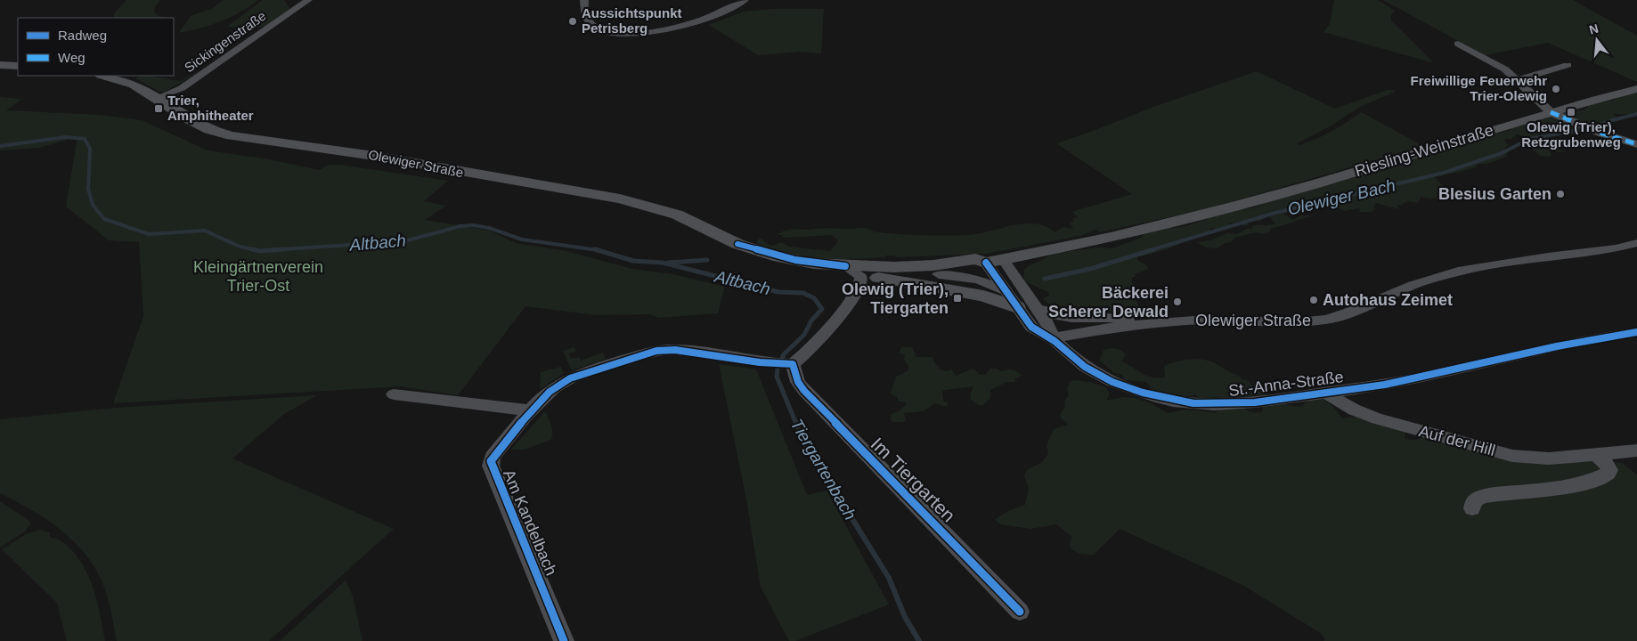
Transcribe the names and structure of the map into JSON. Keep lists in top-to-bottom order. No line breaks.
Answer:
{"streets":{"main road":["Riesling-Weinstraße","Olewiger Straße"],"street":["Sickingenstraße","St.-Anna-Straße","Auf der Hill","Im Tiergarten","Am Kandelbach"]},"crossings":[["Sickingenstraße","Olewiger Straße"],["Riesling-Weinstraße","Olewiger Straße"],["Riesling-Weinstraße","St.-Anna-Straße"],["Olewiger Straße","St.-Anna-Straße"],["St.-Anna-Straße","Auf der Hill"],["Im Tiergarten","Am Kandelbach"]],"water":["Olewiger Bach","Altbach","Tiergartenbach"],"parks":["Kleingärtnerverein Trier-Ost"],"places":{"other":["Aussichtspunkt Petrisberg","Freiwillige Feuerwehr Trier-Olewig","Blesius Garten","Autohaus Zeimet","Bäckerei Scherer Dewald"],"transit":["Trier, Amphitheater","Olewig (Trier), Retzgrubenweg","Olewig (Trier), Tiergarten"]},"legend":["Radweg","Weg"],"north":"top"}
